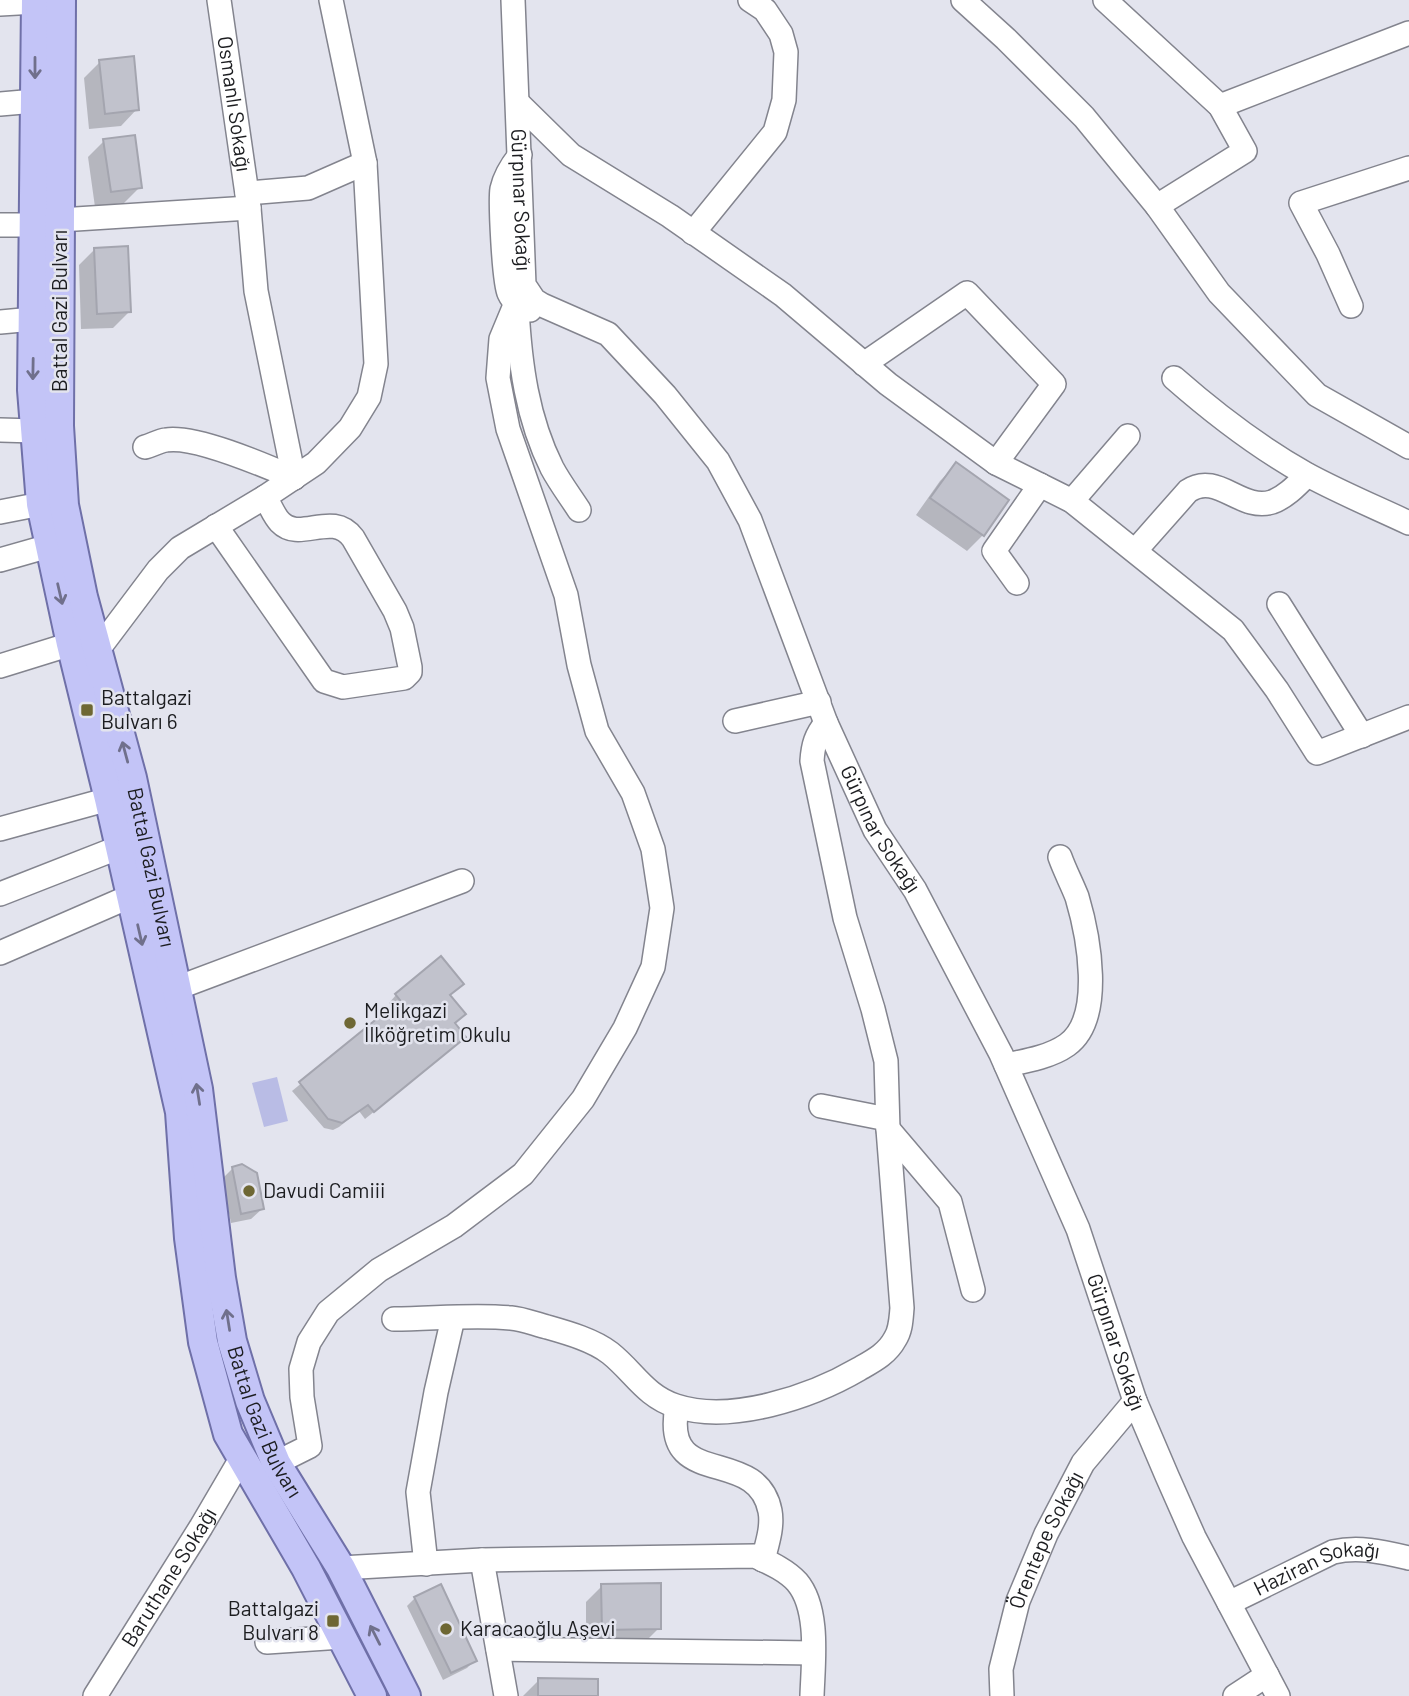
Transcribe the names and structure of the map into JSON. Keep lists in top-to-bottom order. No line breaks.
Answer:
{"streets":{"main road":["Battal Gazi Bulvarı"],"street":["Osmanlı Sokağı","Gürpınar Sokağı","Örentepe Sokağı","Haziran Sokağı","Baruthane Sokağı"]},"crossings":[["Gürpınar Sokağı","Örentepe Sokağı"],["Gürpınar Sokağı","Haziran Sokağı"],["Battal Gazi Bulvarı","Baruthane Sokağı"]],"places":{"transit":["Battalgazi Bulvarı 6","Battalgazi Bulvarı 8"],"other":["Melikgazi İlköğretim Okulu","Davudi Camiii","Karacaoğlu Aşevi"]}}
